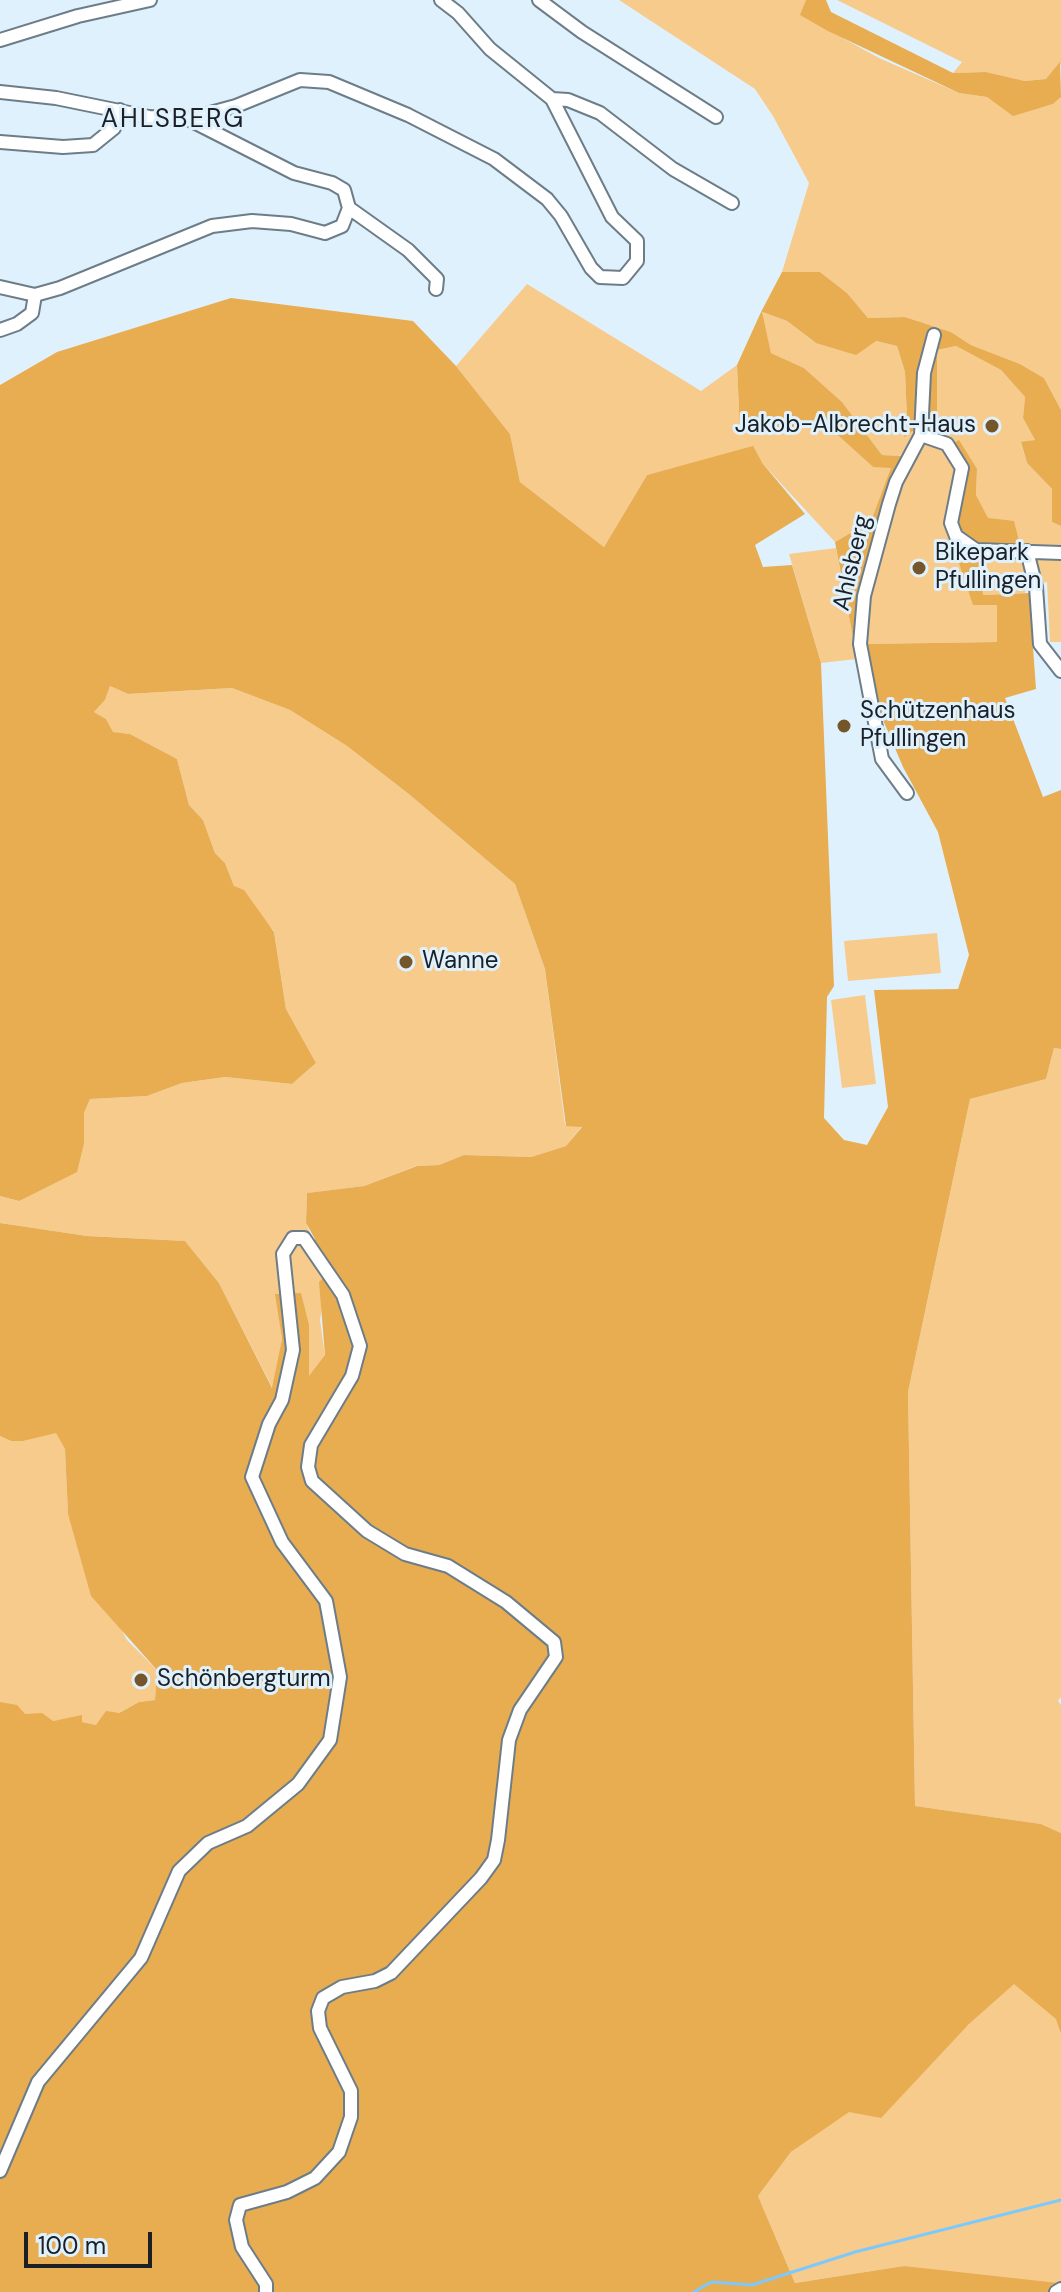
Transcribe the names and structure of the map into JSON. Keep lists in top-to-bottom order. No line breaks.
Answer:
{"streets":{"street":["Ahlsberg"]},"districts":["AHLSBERG"],"places":["Jakob-Albrecht-Haus","Bikepark Pfullingen","Schützenhaus Pfullingen","Wanne","Schönbergturm"],"scale_bar":"100 m"}
